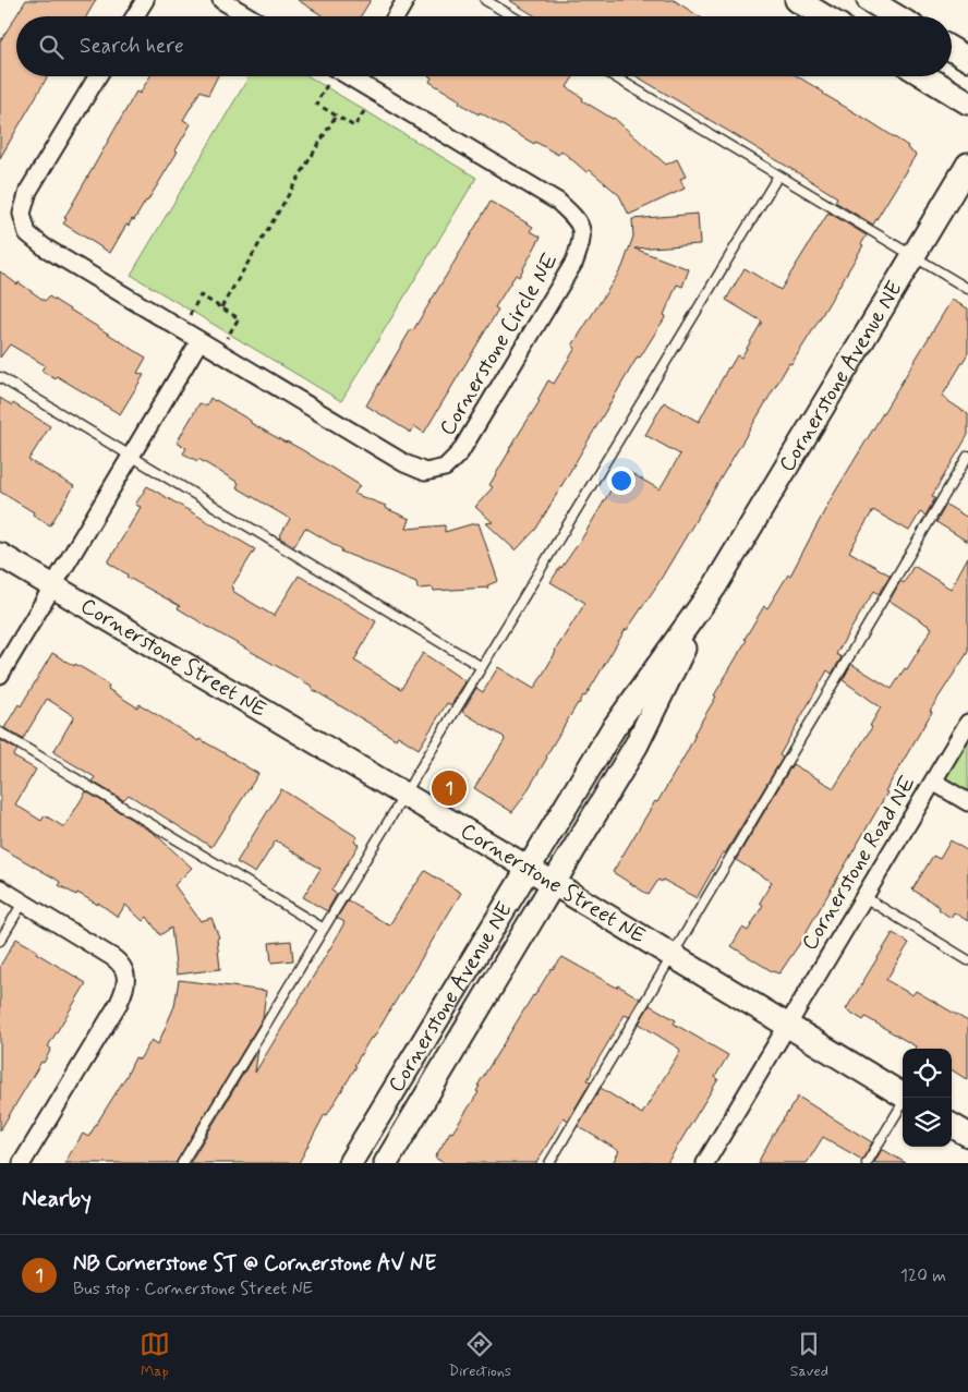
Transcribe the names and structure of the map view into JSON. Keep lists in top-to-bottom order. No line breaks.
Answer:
{"streets":{"street":["Cornerstone Circle NE","Cornerstone Avenue NE","Cornerstone Street NE","Cornerstone Road NE"]},"crossings":[["Cornerstone Avenue NE","Cornerstone Street NE"],["Cornerstone Street NE","Cornerstone Road NE"]],"page":{"search":"Search here","pins":"1","heading":"Nearby","list":[{"mark":"1","name":"NB Cornerstone ST @ Cornerstone AV NE","note":"Bus stop · Cornerstone Street NE","value":"120 m"}],"nav":["Map","Directions","Saved"]}}
